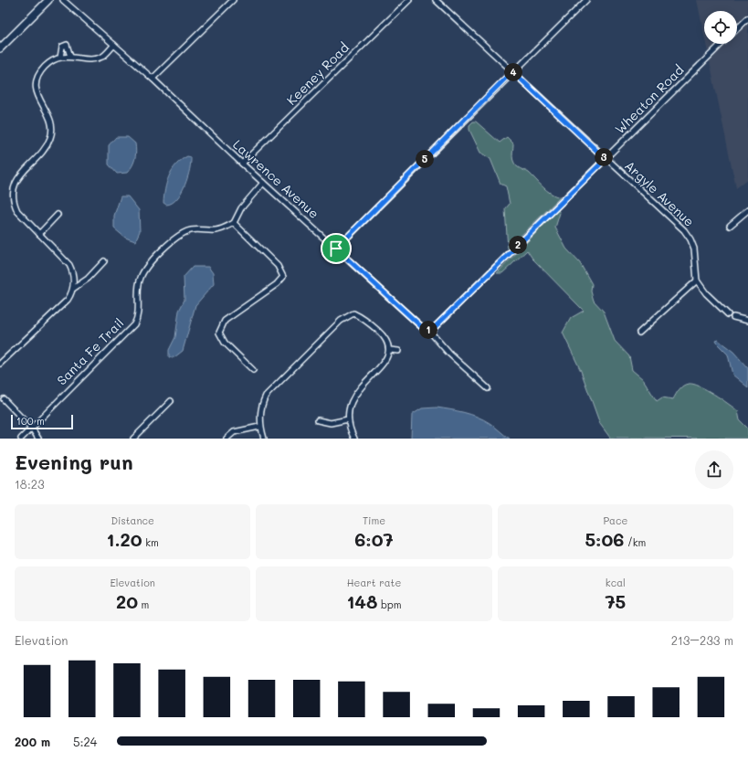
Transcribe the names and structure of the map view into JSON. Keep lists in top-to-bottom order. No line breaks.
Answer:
{"streets":{"street":["Keeney Road","Wheaton Road","Lawrence Avenue","Argyle Avenue","Santa Fe Trail"]},"crossings":[["Keeney Road","Lawrence Avenue"],["Wheaton Road","Lawrence Avenue"],["Wheaton Road","Argyle Avenue"]],"scale_bar":"100 m","page":{"pins":["4","3","5","2","1"],"scale":"100 m","heading":["Evening run","18:23"],"stats":[["Distance","1.20 km"],["Time","6:07"],["Pace","5:06 /km"],["Elevation","20 m"],["Heart rate","148 bpm"],["kcal","75"]],"chart":["Elevation","213–233 m"],"list":[{"name":"200 m","note":"5:24"}]}}
